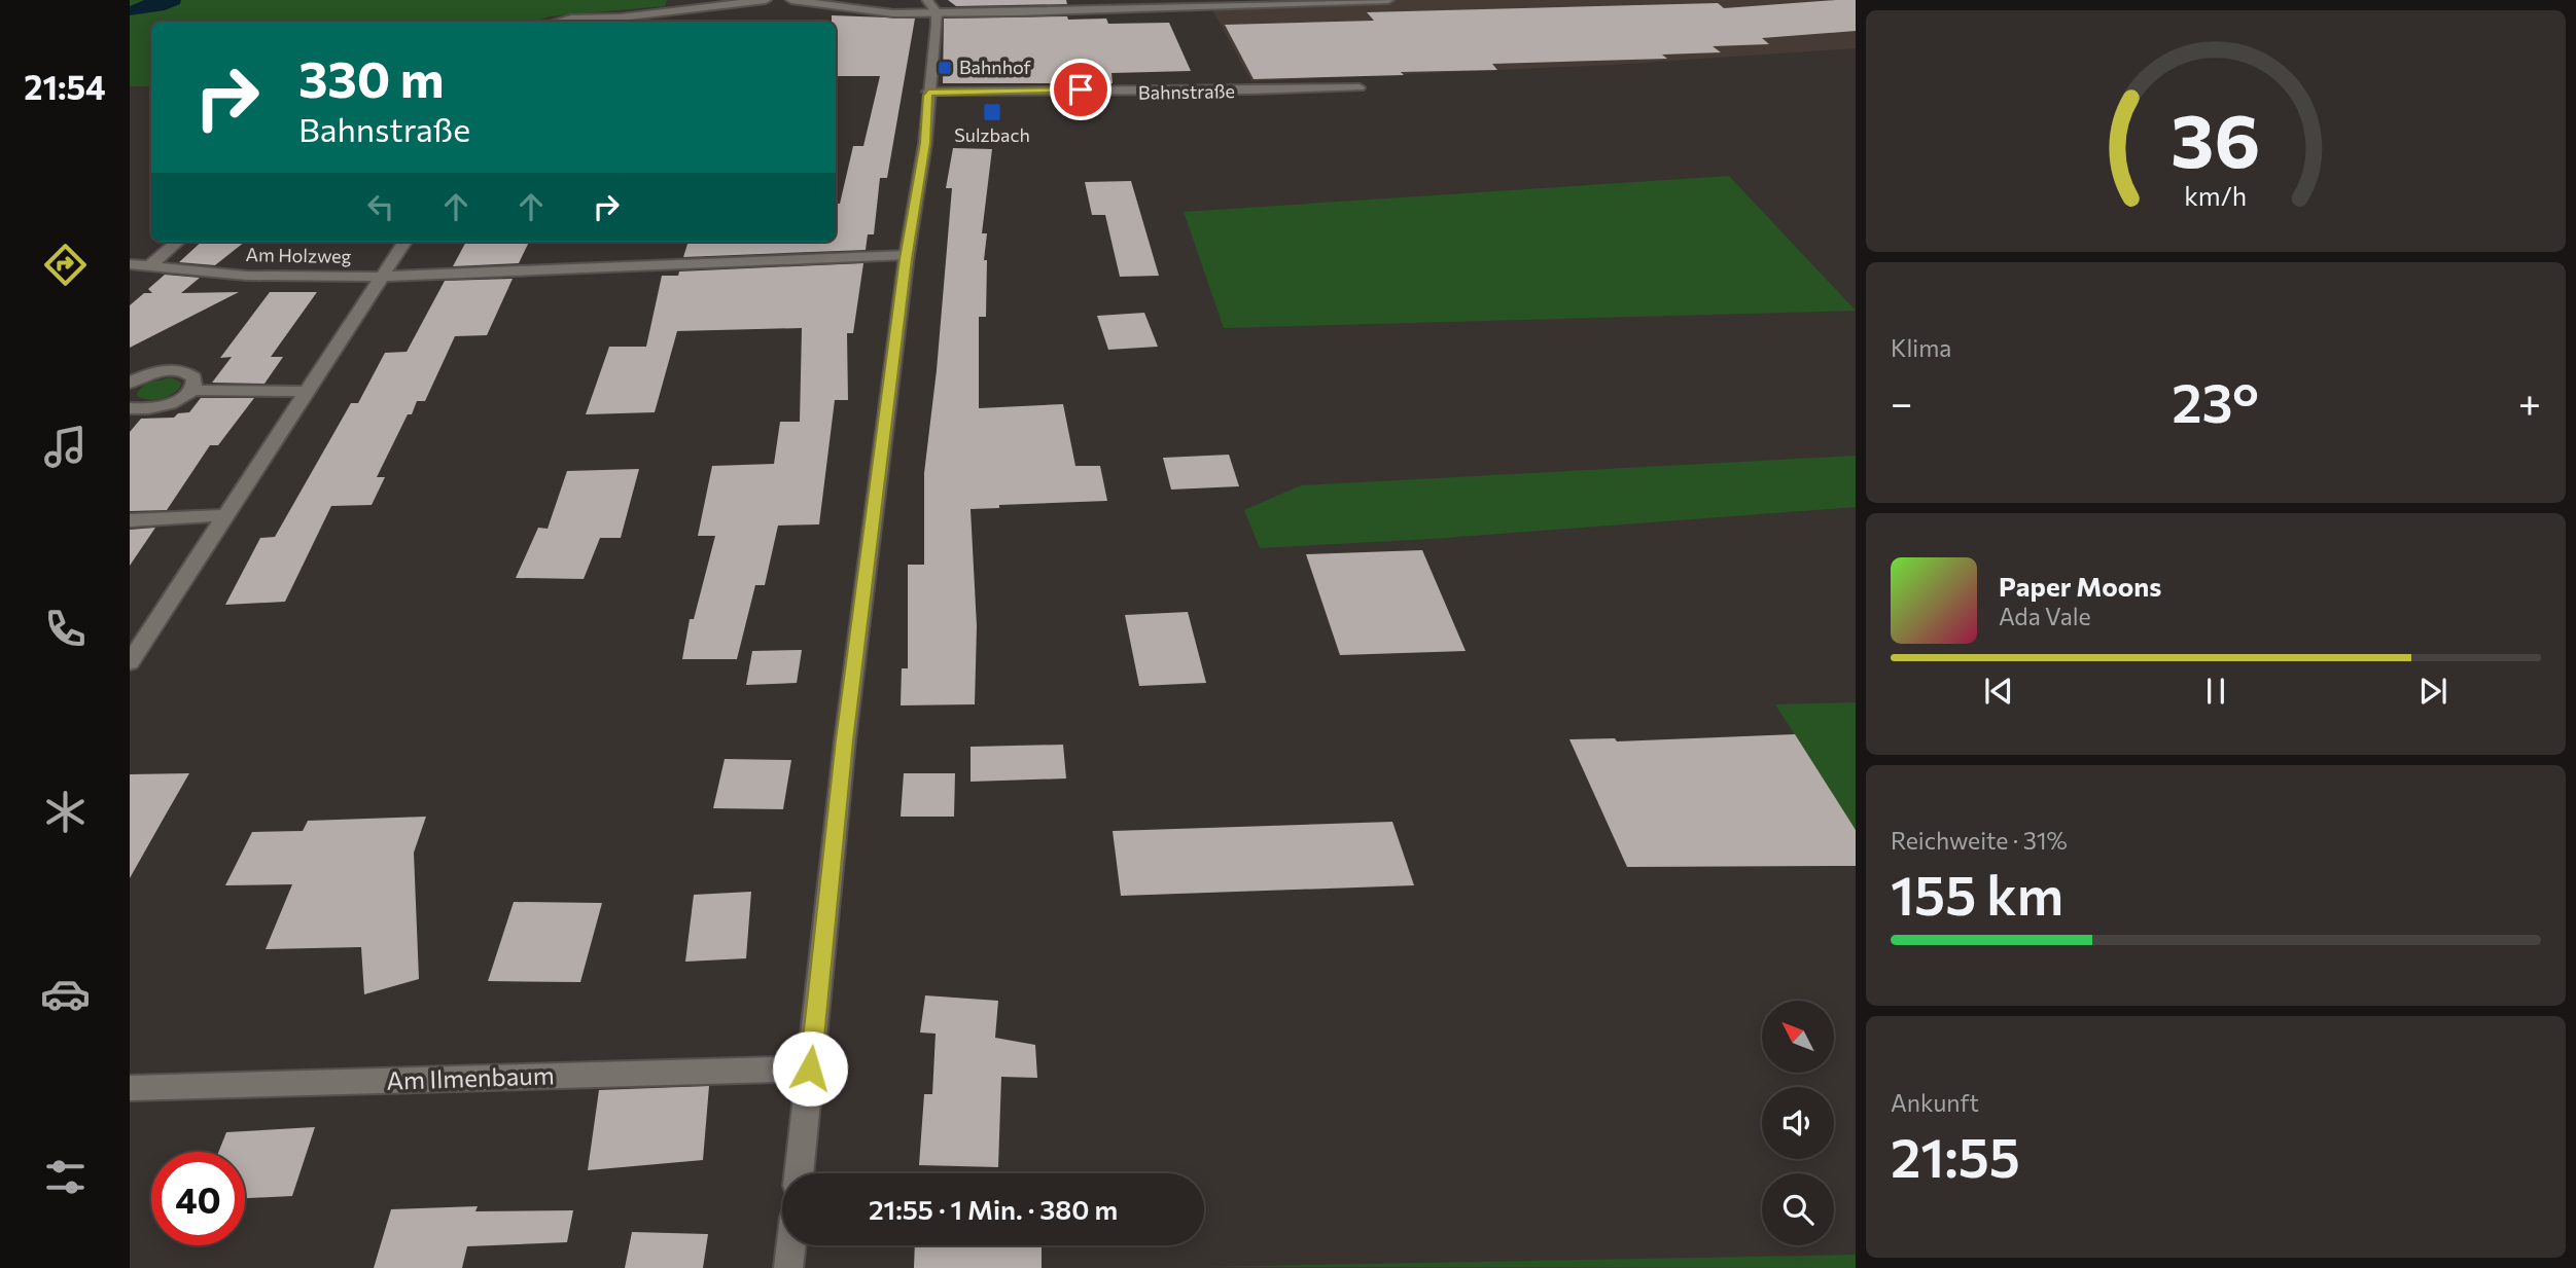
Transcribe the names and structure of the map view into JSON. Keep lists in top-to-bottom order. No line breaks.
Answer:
{"streets":{"street":["Bahnstraße","Am Holzweg","Am Ilmenbaum"]},"places":{"transit":["Bahnhof","Sulzbach"]},"north":"top left","page":{"tabs":"21:54","turn":["330 m","Bahnstraße"],"tile":["Klima",["Reichweite · 31%","155 km"],["Ankunft","21:55"]],"heat":["−","23°","+"],"song":["Paper Moons","Ada Vale"],"limit":"40","trip":"21:55 · 1 Min. · 380 m","gauge":["36","km/h"]}}
